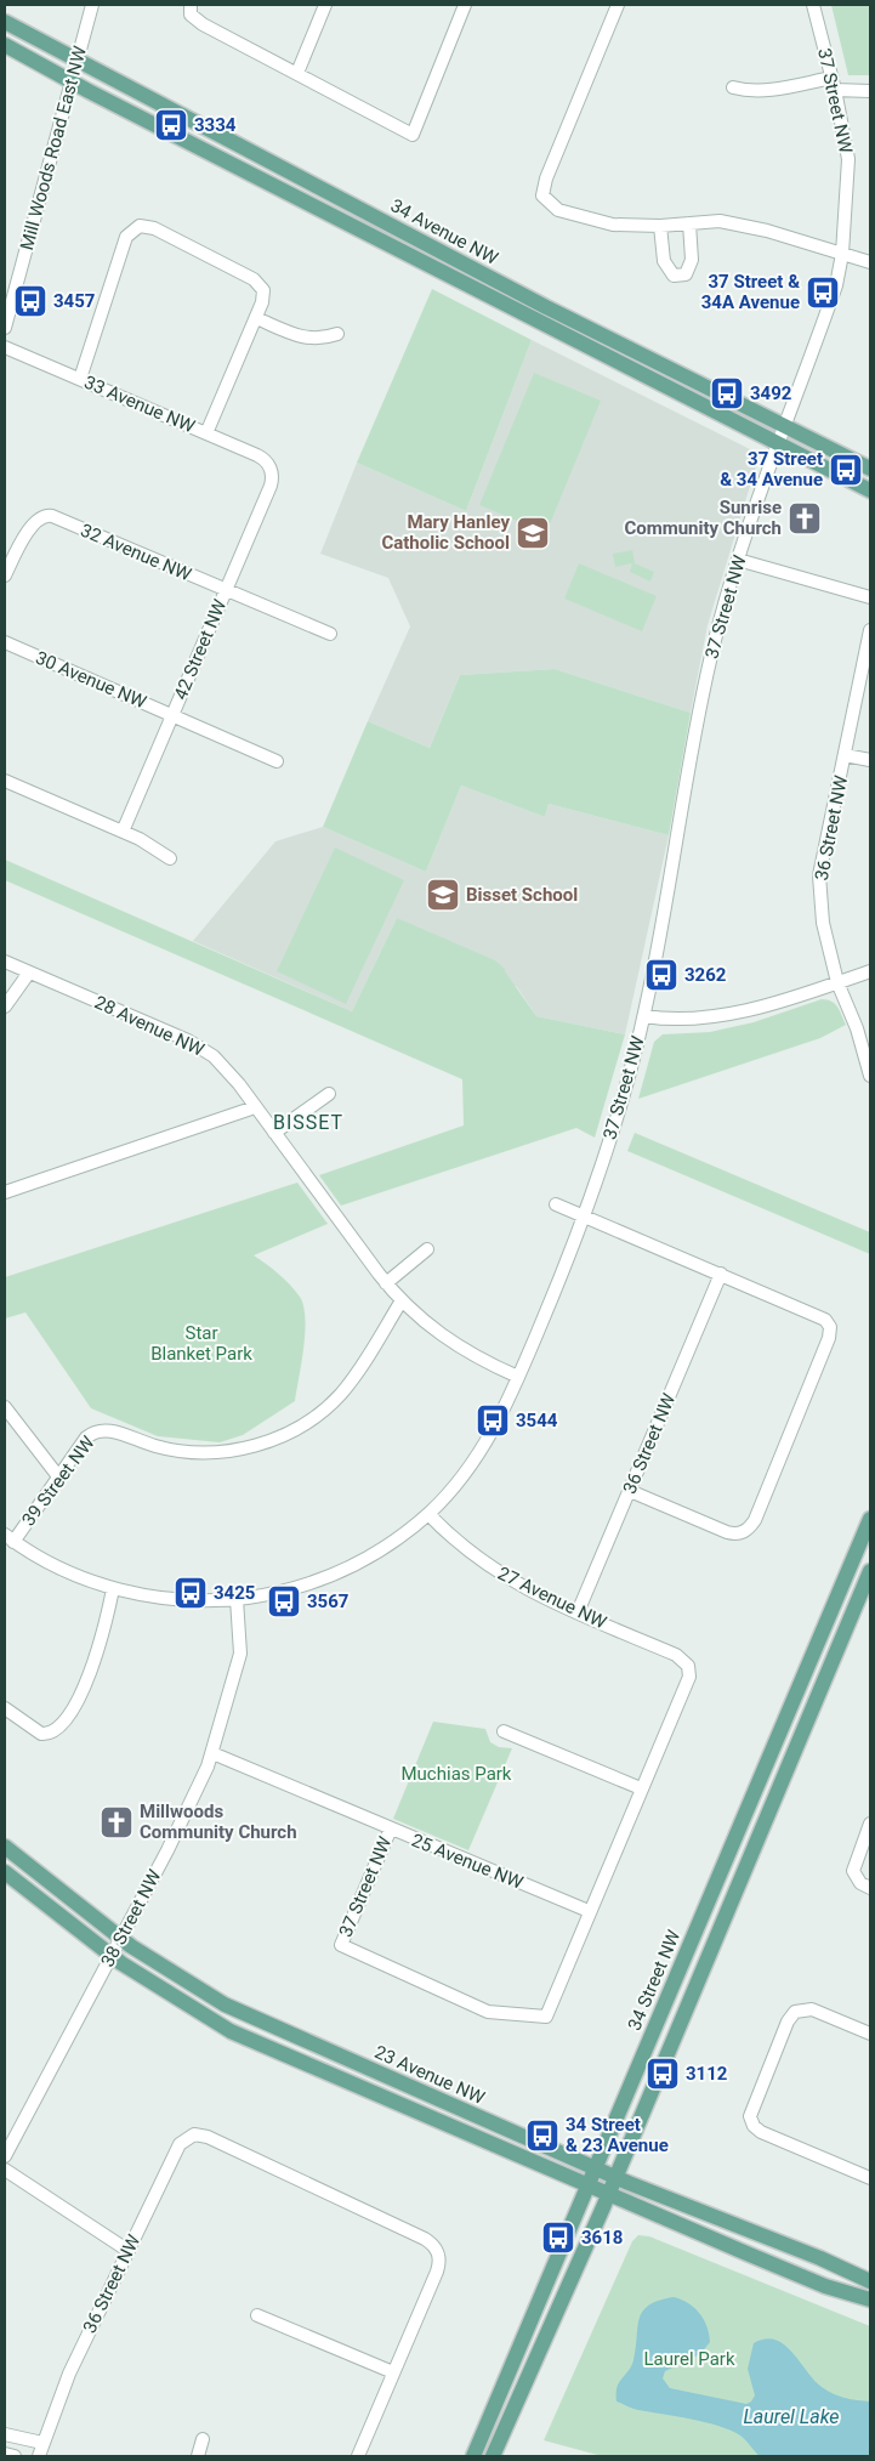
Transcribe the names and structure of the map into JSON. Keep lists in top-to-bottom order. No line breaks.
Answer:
{"streets":{"main road":["34 Avenue NW","34 Street NW","23 Avenue NW"],"street":["37 Street NW","Mill Woods Road East NW","33 Avenue NW","32 Avenue NW","42 Street NW","30 Avenue NW","36 Street NW","28 Avenue NW","39 Street NW","27 Avenue NW","25 Avenue NW","38 Street NW"]},"crossings":[["37 Street NW","34 Avenue NW"],["37 Street NW","28 Avenue NW"],["37 Street NW","39 Street NW"],["37 Street NW","27 Avenue NW"],["37 Street NW","25 Avenue NW"],["37 Street NW","38 Street NW"],["Mill Woods Road East NW","34 Avenue NW"],["33 Avenue NW","42 Street NW"],["32 Avenue NW","42 Street NW"],["42 Street NW","30 Avenue NW"],["36 Street NW","27 Avenue NW"],["28 Avenue NW","39 Street NW"],["25 Avenue NW","38 Street NW"],["38 Street NW","23 Avenue NW"],["34 Street NW","23 Avenue NW"]],"districts":["BISSET"],"water":["Laurel Lake"],"parks":["Star Blanket Park","Muchias Park","Laurel Park"],"places":{"bus stop":["3334","37 Street & 34A Avenue","3457","3492","37 Street & 34 Avenue","3262","3544","3425","3567","3112","34 Street & 23 Avenue","3618"],"church":["Sunrise Community Church","Millwoods Community Church"],"school or university":["Mary Hanley Catholic School","Bisset School"]}}
